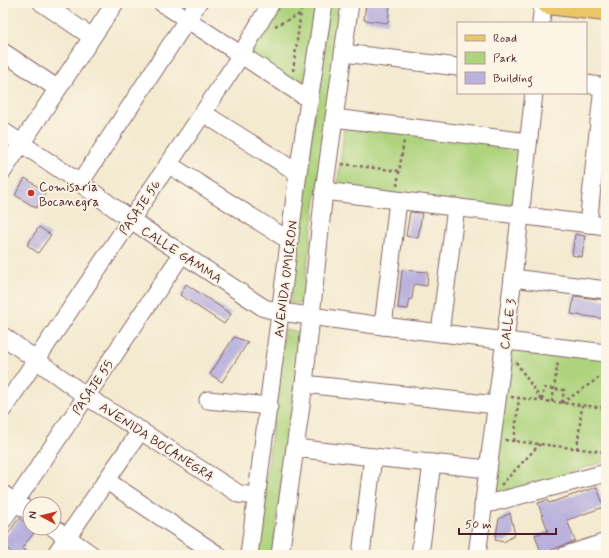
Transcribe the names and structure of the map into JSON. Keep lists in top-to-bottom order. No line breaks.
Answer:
{"streets":{"street":["PASAJE 56","CALLE GAMMA","AVENIDA OMICRON","CALLE 3","PASAJE 55","AVENIDA BOCANEGRA"]},"crossings":[["PASAJE 56","CALLE GAMMA"],["PASAJE 56","AVENIDA BOCANEGRA"],["CALLE GAMMA","AVENIDA OMICRON"],["CALLE GAMMA","CALLE 3"],["CALLE GAMMA","PASAJE 55"],["AVENIDA OMICRON","AVENIDA BOCANEGRA"],["PASAJE 55","AVENIDA BOCANEGRA"]],"places":["Comisaría Bocanegra"],"legend":["Road","Park","Building"],"scale_bar":"50 m","north":"left"}
